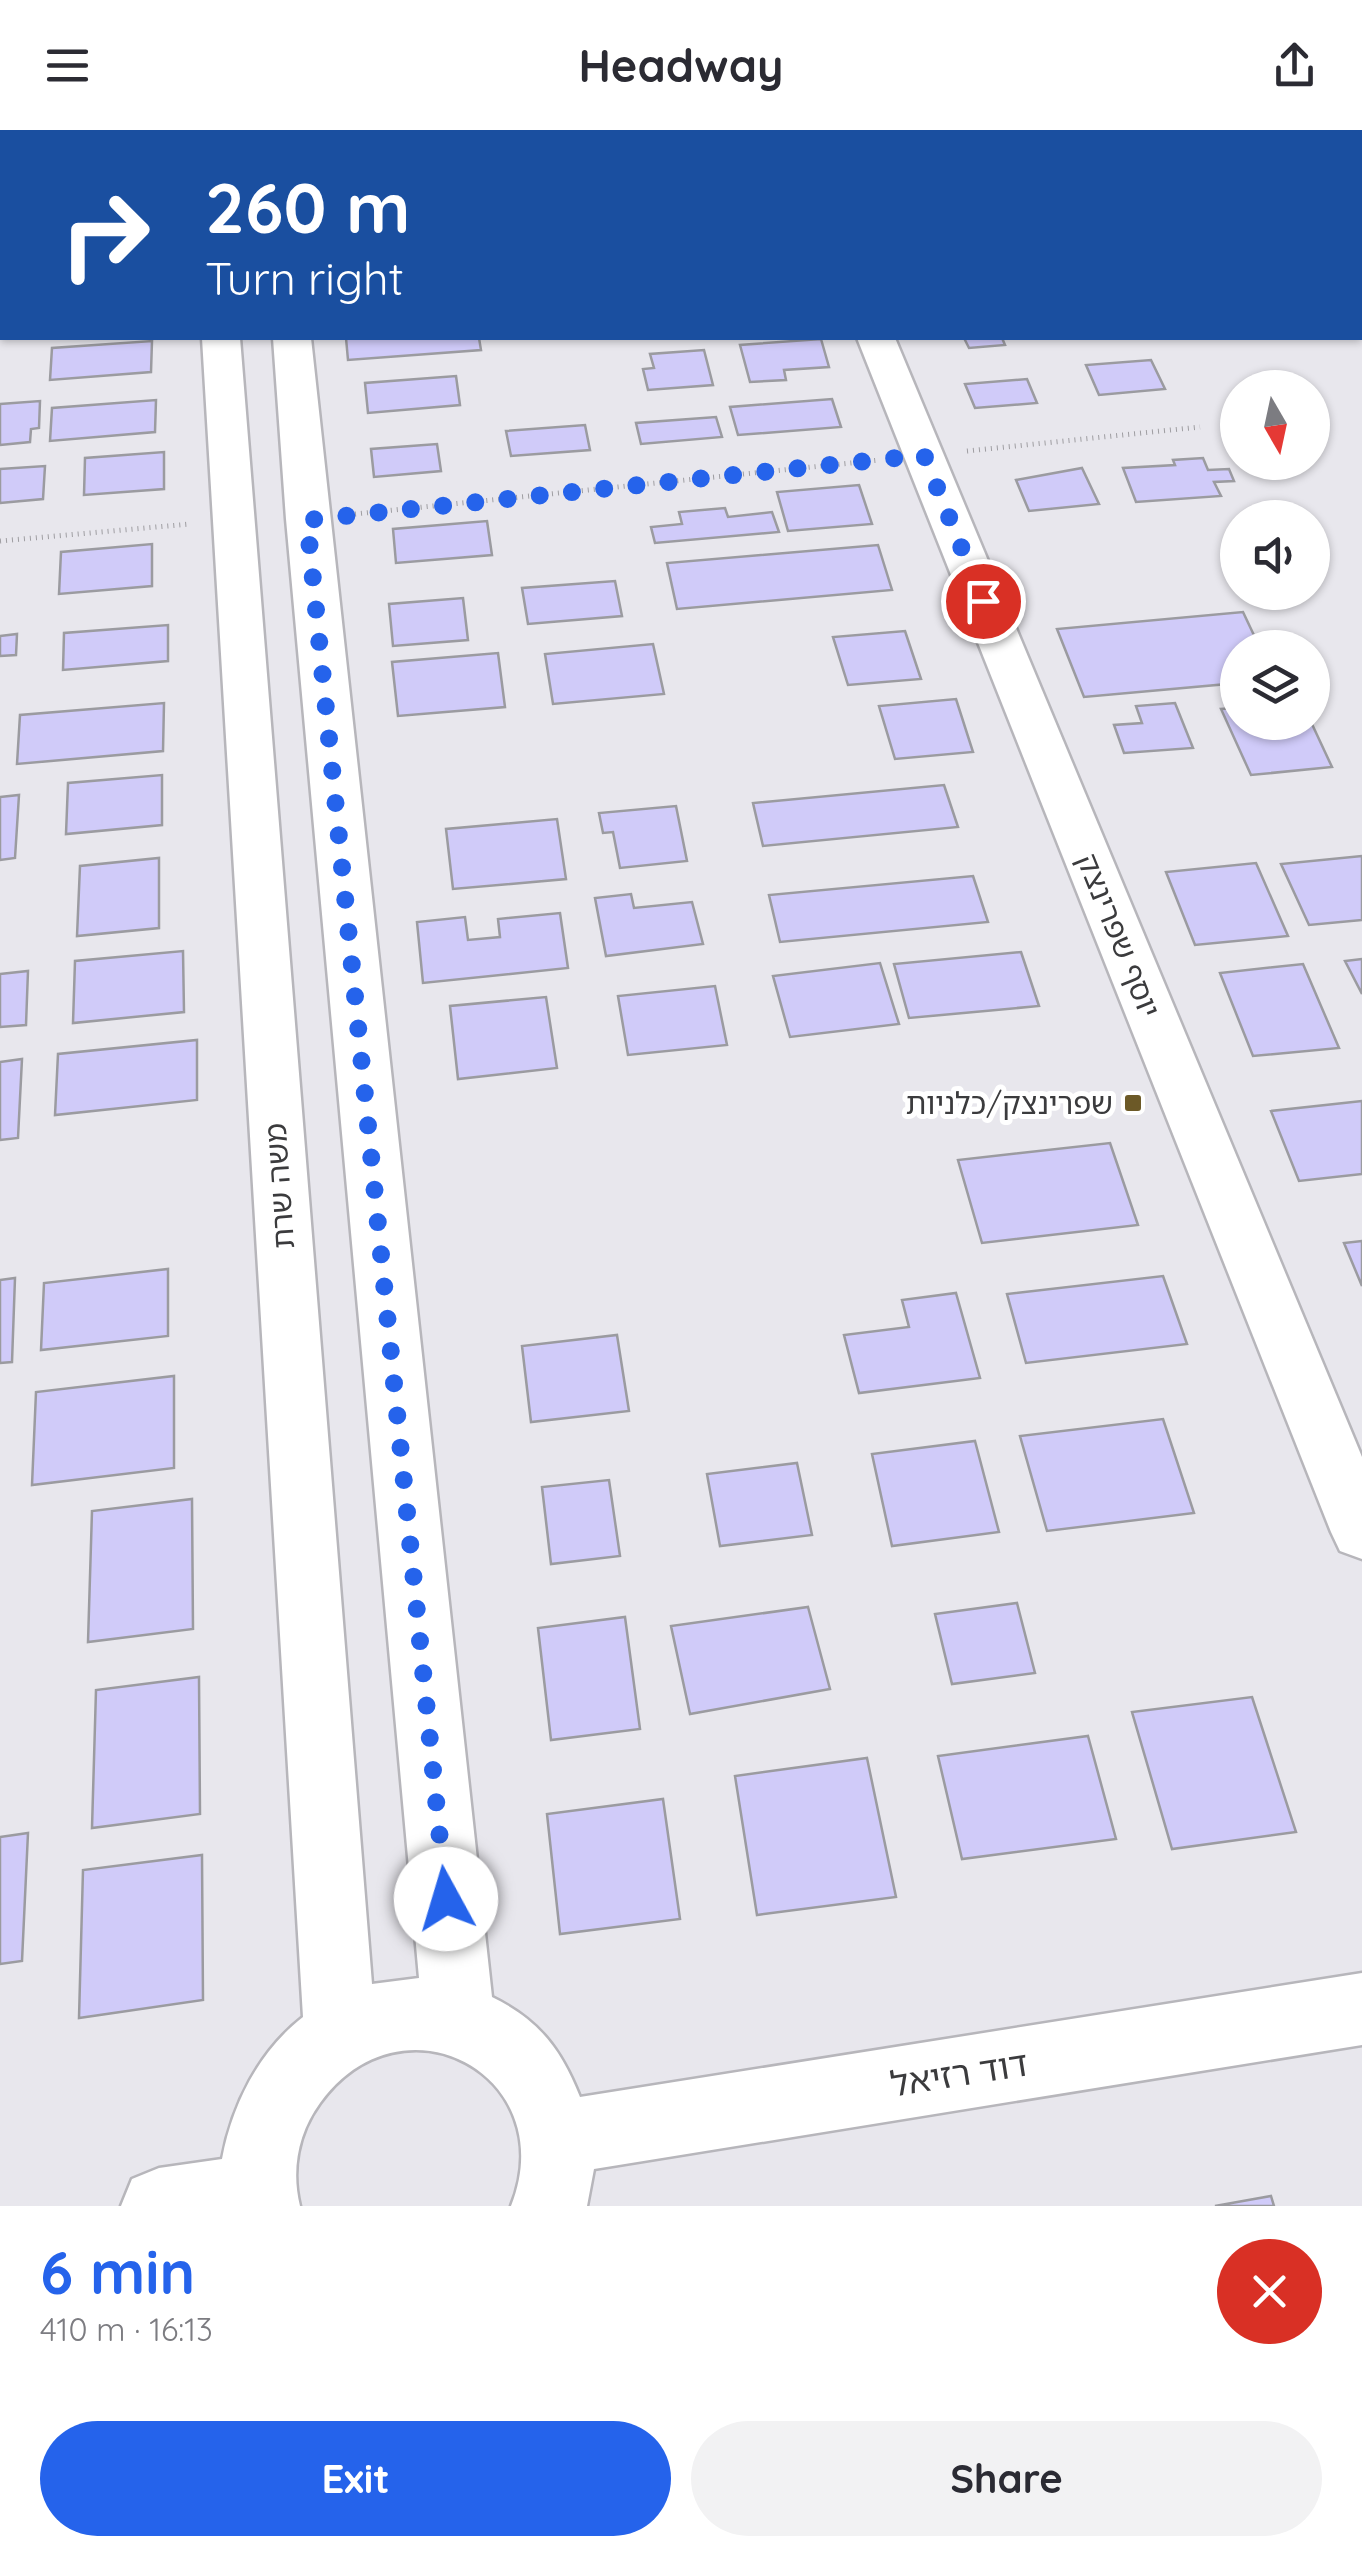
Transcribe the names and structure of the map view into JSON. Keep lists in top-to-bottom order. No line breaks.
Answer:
{"streets":{"street":["יוסף שפרינצק","משה שרת","דוד רזיאל"]},"places":{"transit":["שפרינצק/כלניות"]},"north":"bottom","page":{"header":"Headway","turn":["260 m","Turn right"],"heading":["6 min","410 m · 16:13"],"buttons":["Exit","Share"]}}
